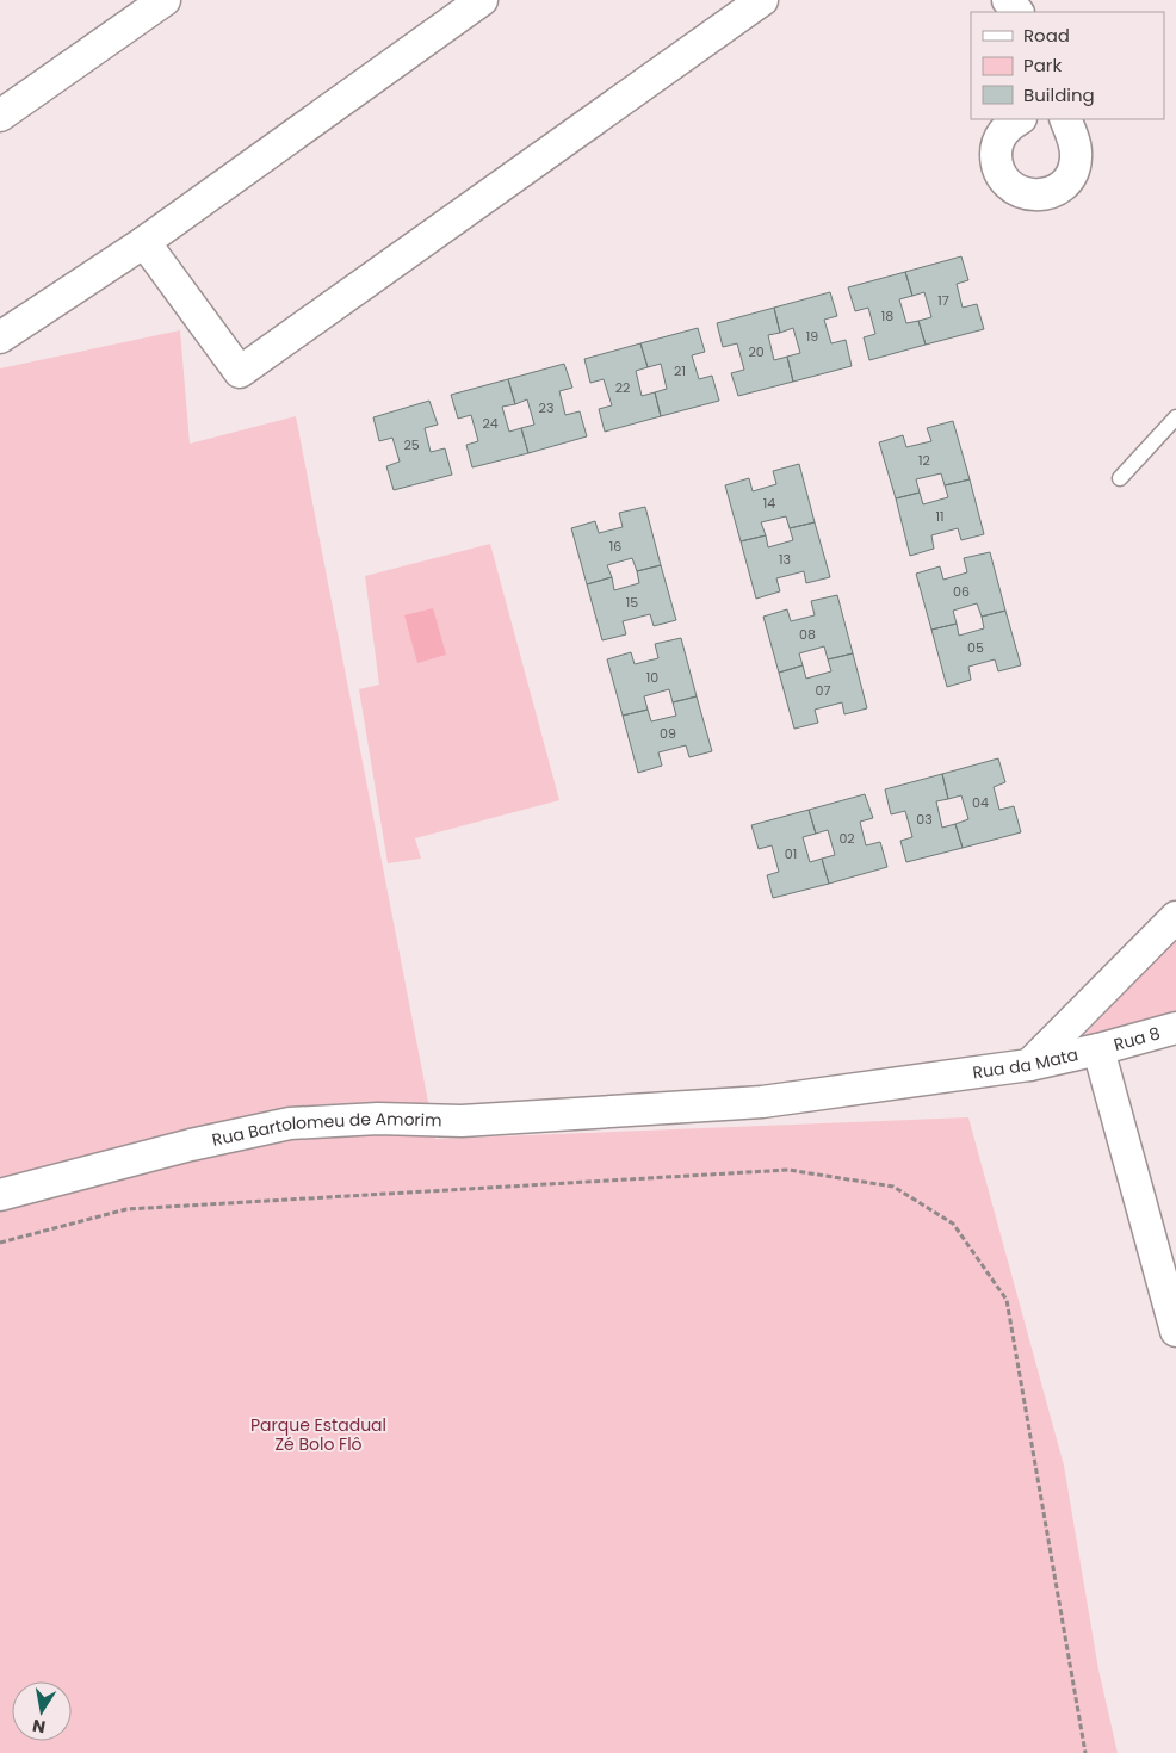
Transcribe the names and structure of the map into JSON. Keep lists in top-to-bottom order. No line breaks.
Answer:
{"streets":{"street":["Rua 8","Rua da Mata","Rua Bartolomeu de Amorim"]},"crossings":[["Rua 8","Rua da Mata"],["Rua da Mata","Rua Bartolomeu de Amorim"]],"parks":["Parque Estadual Zé Bolo Flô"],"house_numbers":["17","18","19","20","21","22","23","24","25","12","14","11","16","13","06","15","08","05","10","07","09","04","03","02","01"],"legend":["Road","Park","Building"],"north":"bottom"}
